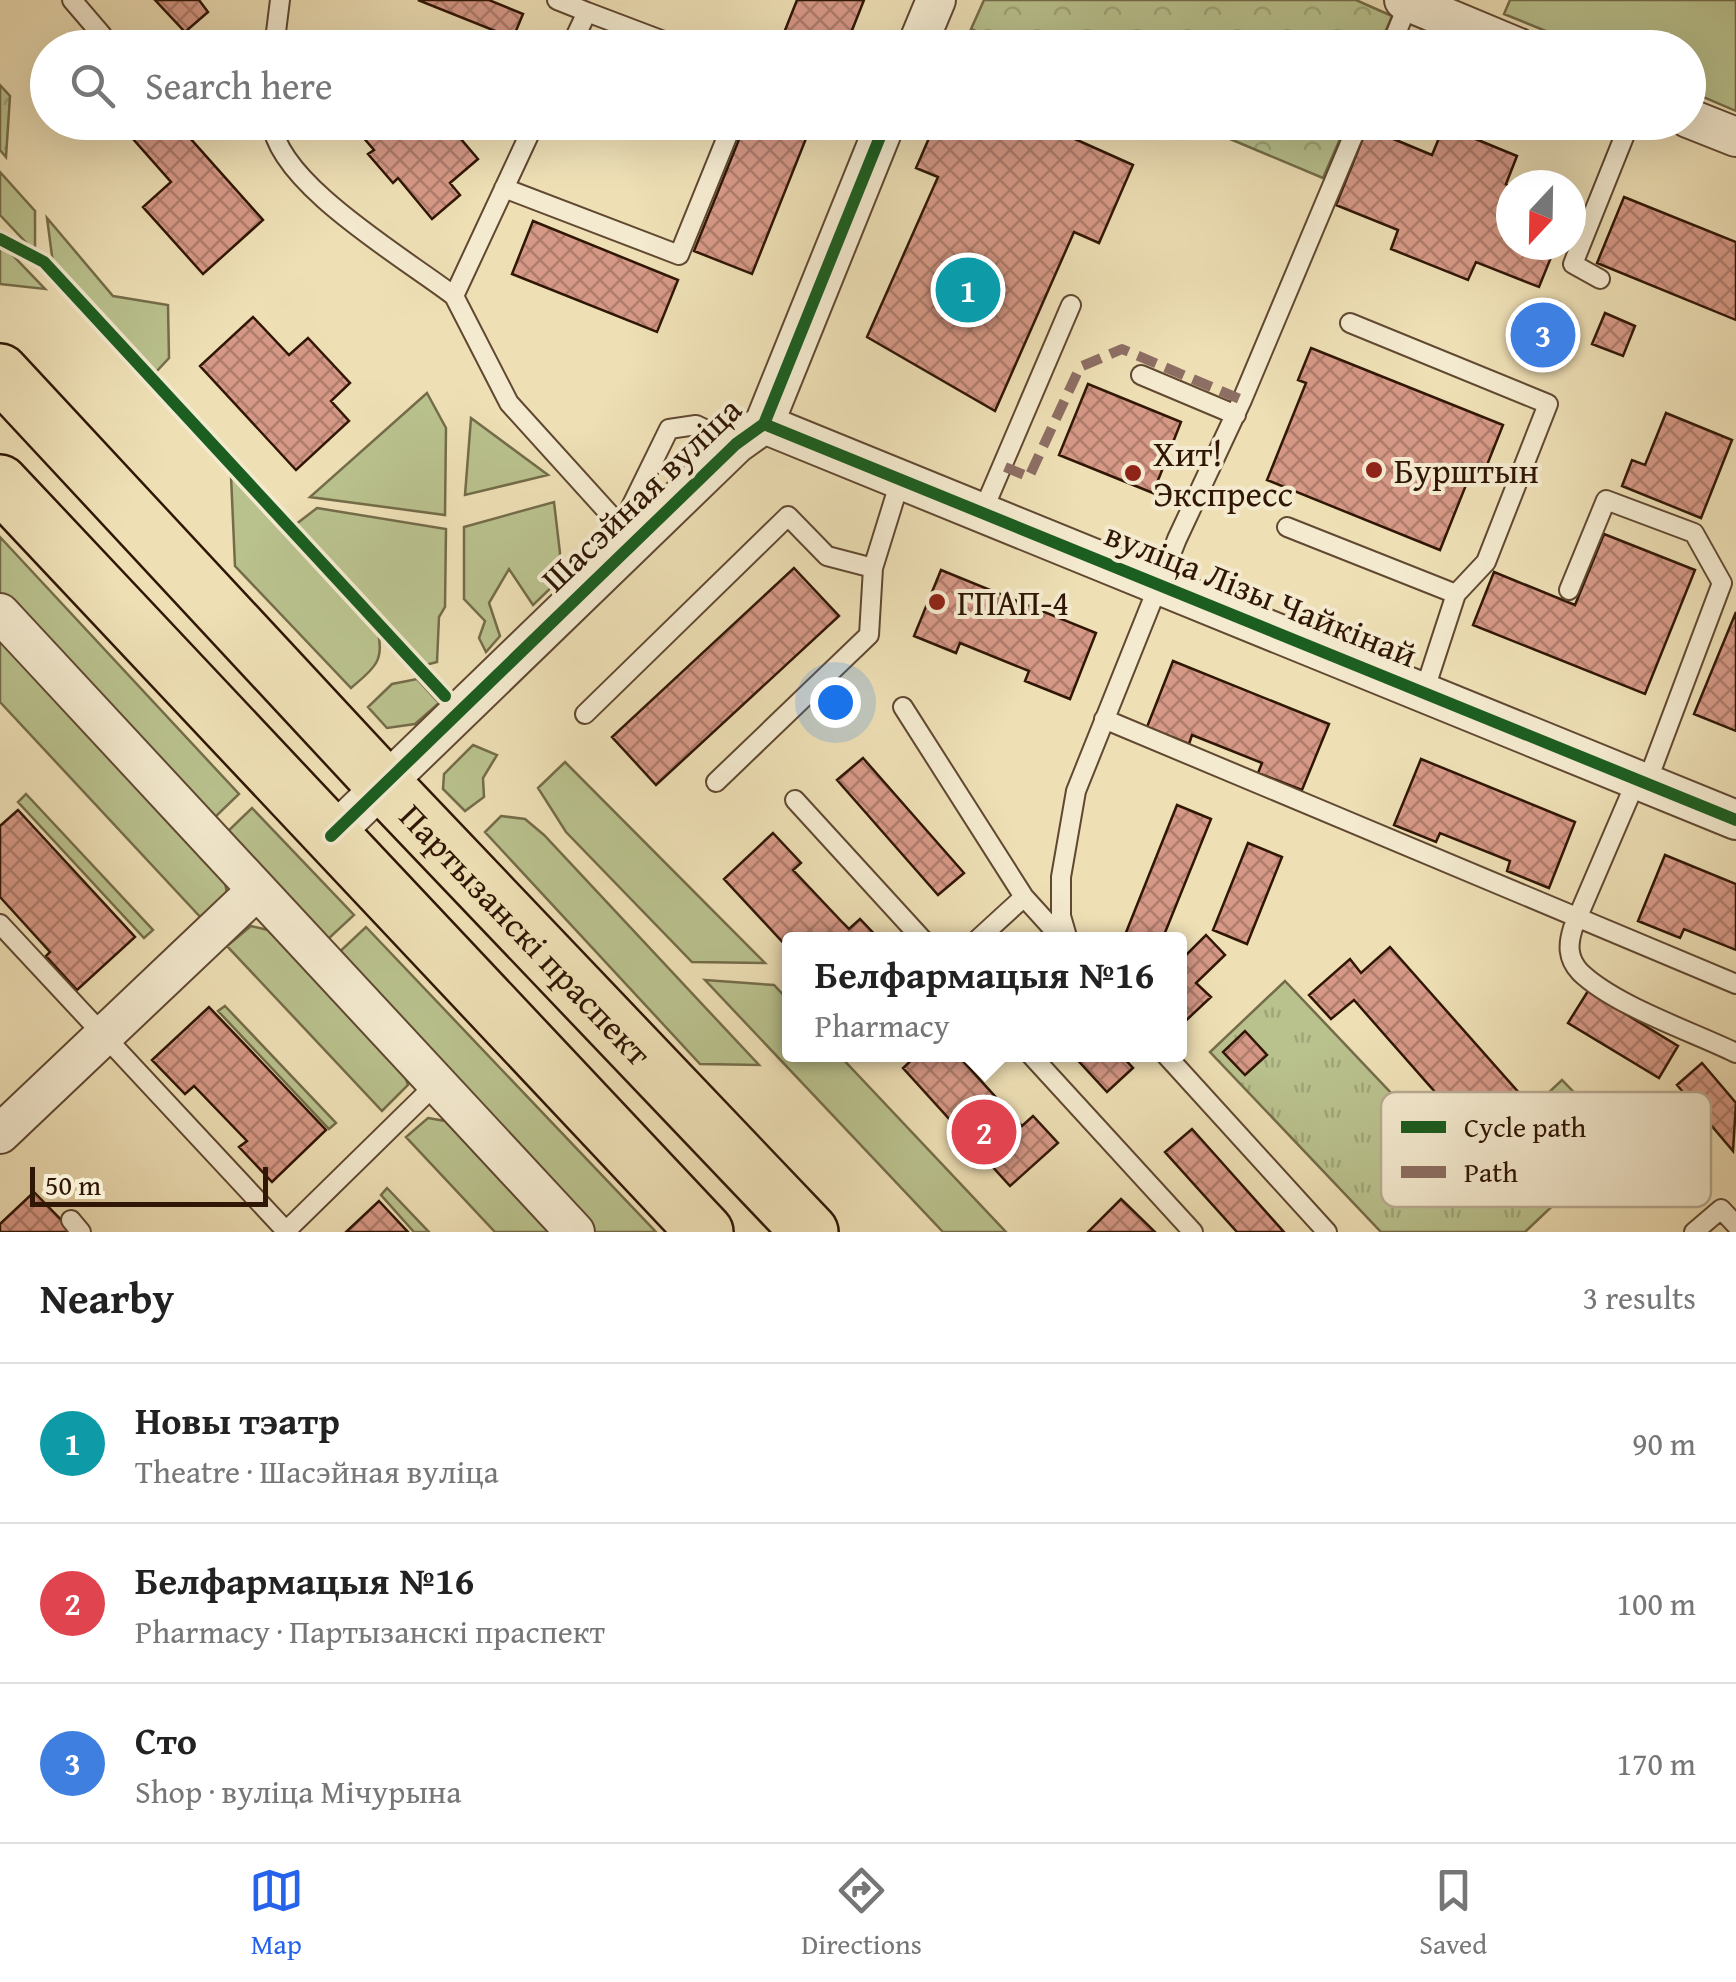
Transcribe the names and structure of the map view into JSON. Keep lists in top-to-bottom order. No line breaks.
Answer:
{"streets":{"main road":["Партызанскі праспект"],"street":["Шасэйная вуліца","вуліца Лізы Чайкінай"]},"crossings":[["Шасэйная вуліца","вуліца Лізы Чайкінай"],["Шасэйная вуліца","Партызанскі праспект"]],"places":["Бурштын","Хит! Экспресс","ГПАП-4"],"legend":["Cycle path","Path"],"scale_bar":"50 m","north":"bottom","page":{"search":"Search here","pins":["1","3","2"],"popup":["Белфармацыя №16","Pharmacy"],"scale":"50 m","heading":["Nearby","3 results"],"list":[{"mark":"1","name":"Новы тэатр","note":"Theatre · Шасэйная вуліца","value":"90 m"},{"mark":"2","name":"Белфармацыя №16","note":"Pharmacy · Партызанскі праспект","value":"100 m"},{"mark":"3","name":"Сто","note":"Shop · вуліца Мічурына","value":"170 m"}],"nav":["Map","Directions","Saved"]}}
